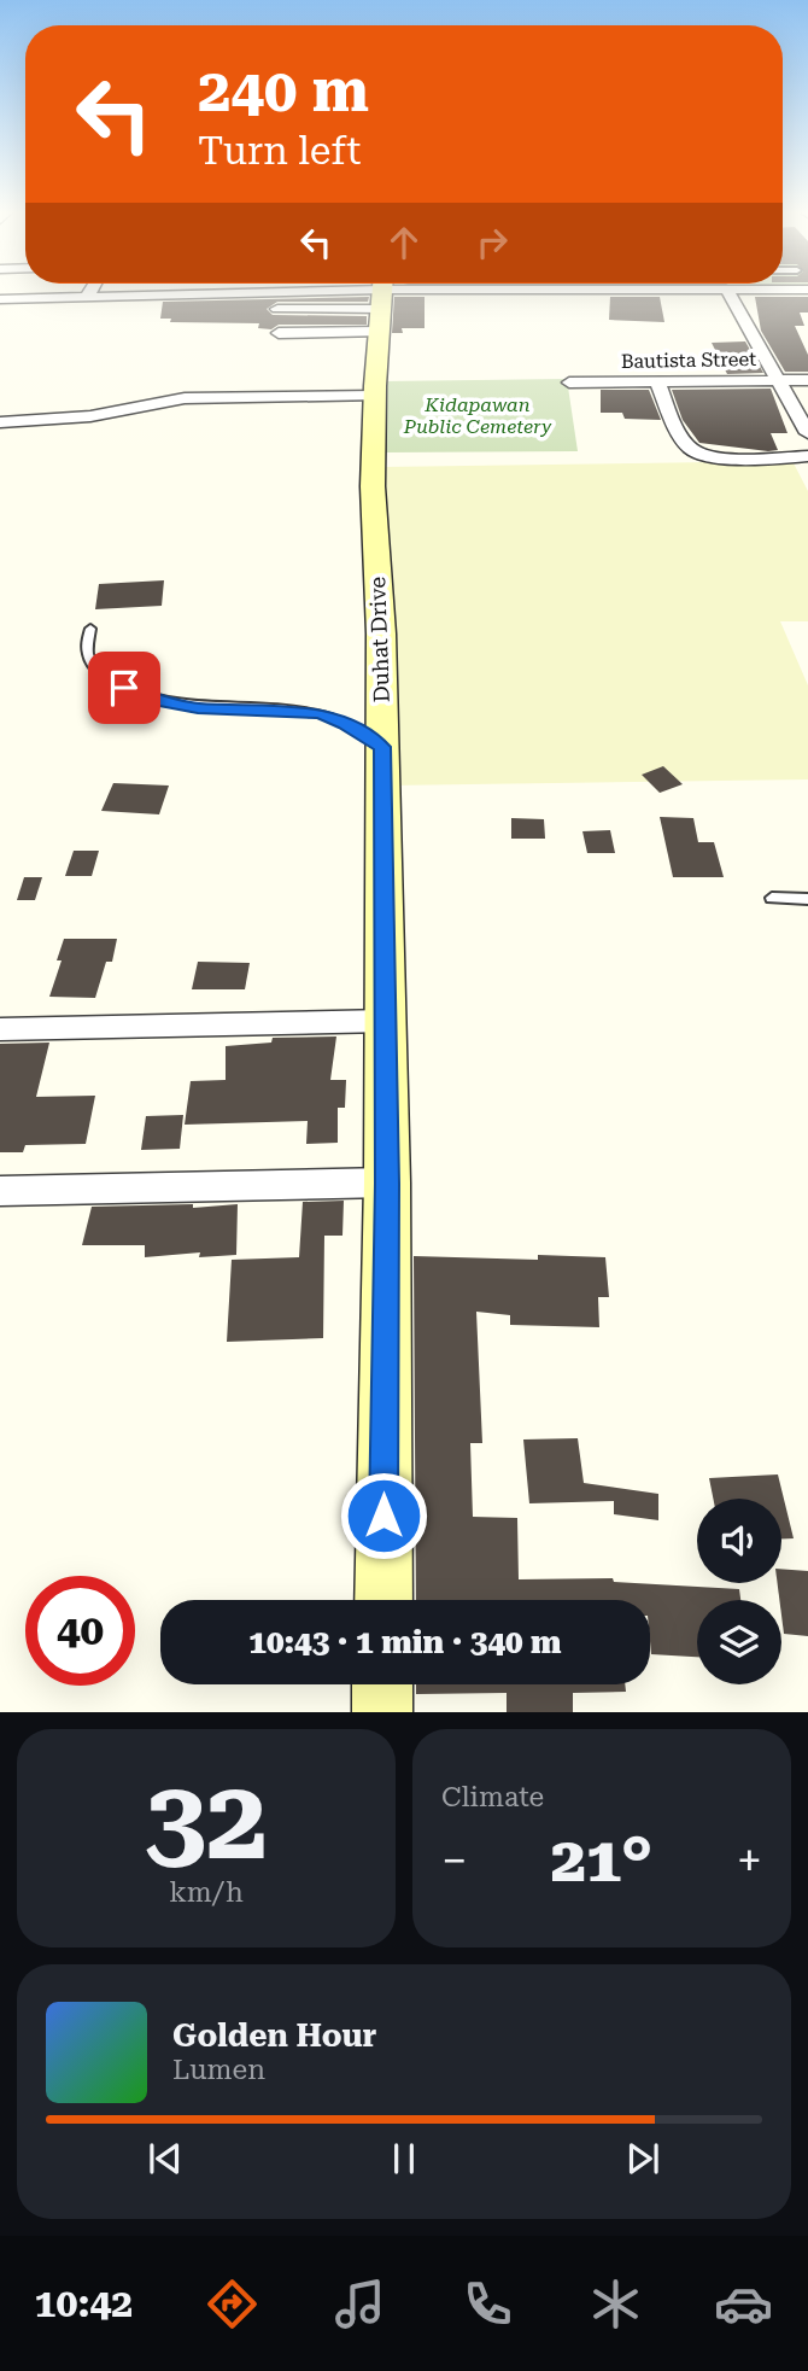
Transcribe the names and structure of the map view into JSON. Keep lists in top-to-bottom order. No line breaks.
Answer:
{"streets":{"street":["Bautista Street","Duhat Drive"]},"parks":["Kidapawan Public Cemetery"],"page":{"turn":["240 m","Turn left"],"limit":"40","trip":"10:43 · 1 min · 340 m","tile":[["32","km/h"],"Climate"],"heat":["−","21°","+"],"song":["Golden Hour","Lumen"],"tabs":"10:42"}}
